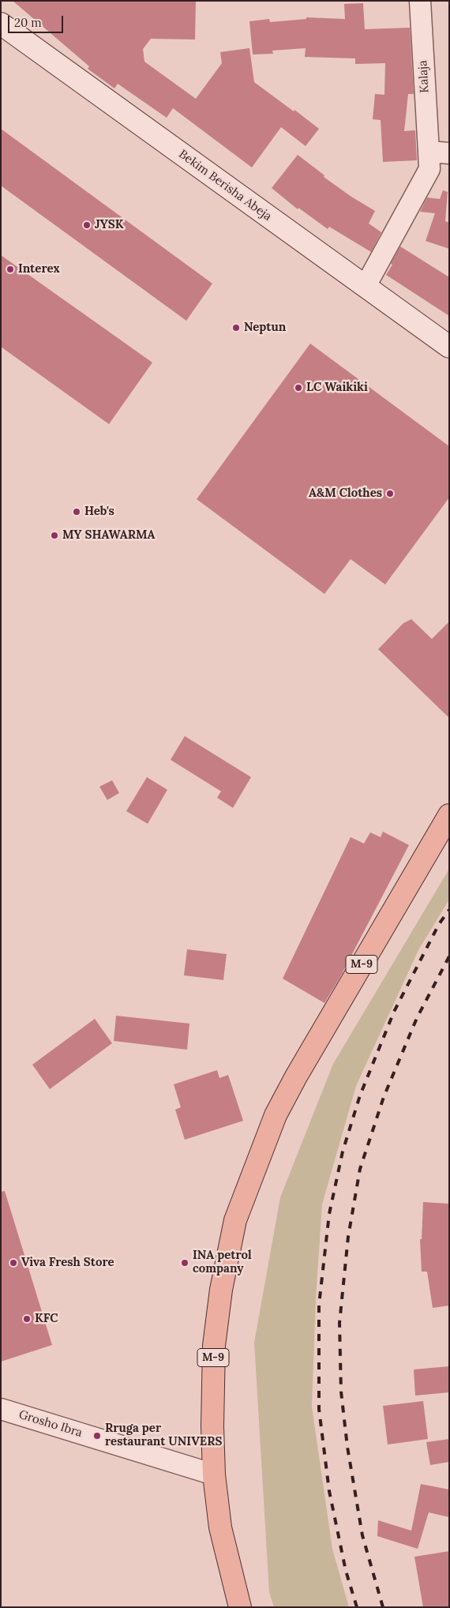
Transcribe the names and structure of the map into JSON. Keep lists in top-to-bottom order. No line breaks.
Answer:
{"streets":{"main road":["M-9"],"street":["Kalaja","Bekim Berisha Abeja","Grosho Ibra"]},"crossings":[["Kalaja","Bekim Berisha Abeja"],["M-9","Grosho Ibra"]],"places":["JYSK","Interex","Neptun","LC Waikiki","A&M Clothes","Heb's","MY SHAWARMA","Viva Fresh Store","INA petrol company","KFC","Rruga per restaurant UNIVERS"],"scale_bar":"20 m"}
